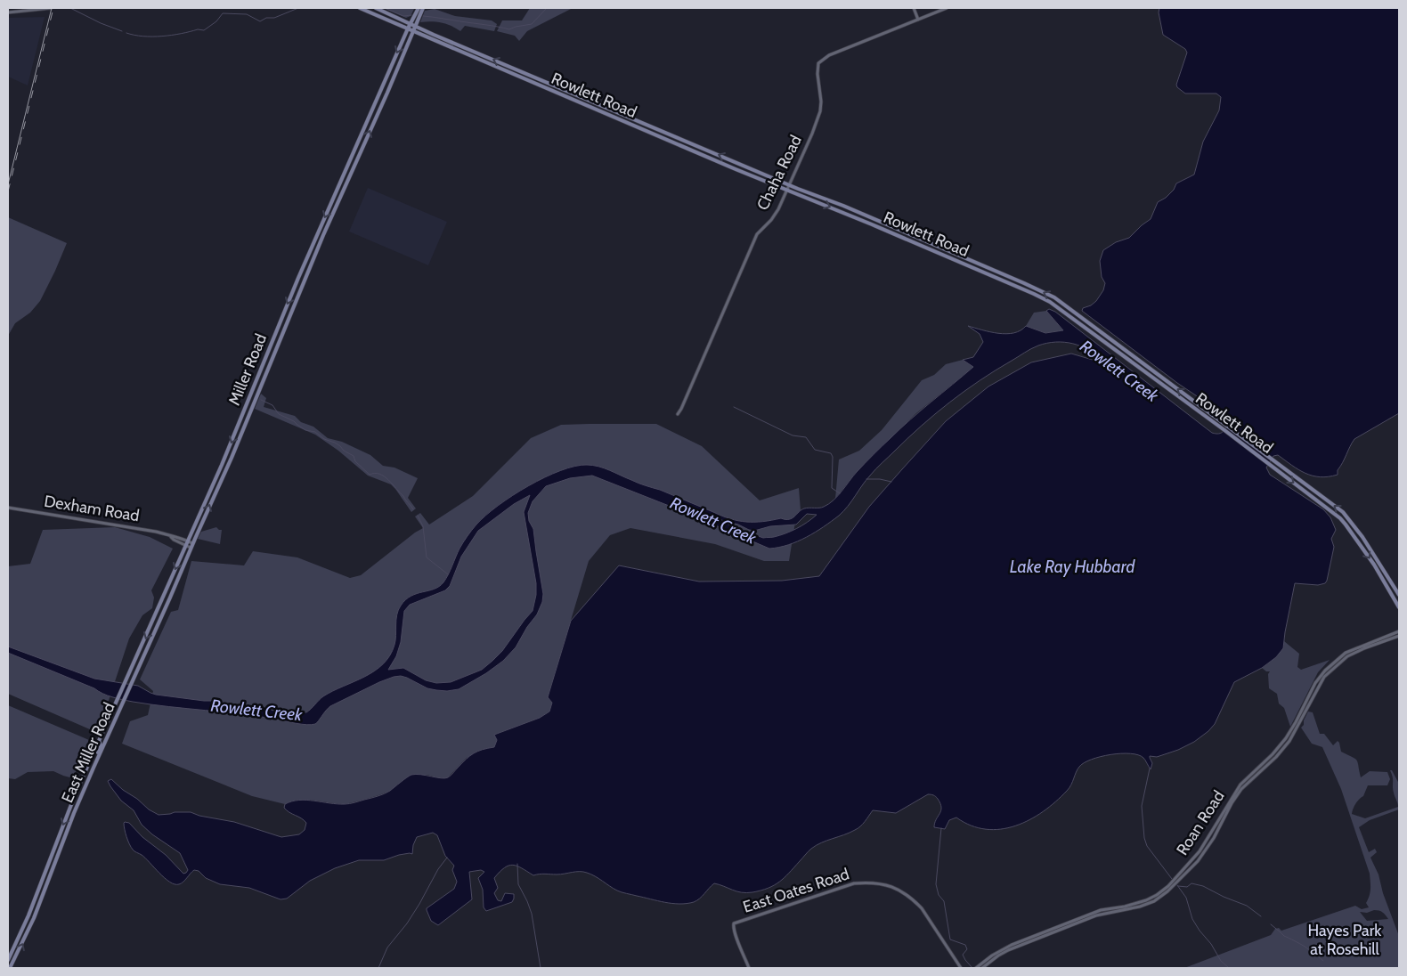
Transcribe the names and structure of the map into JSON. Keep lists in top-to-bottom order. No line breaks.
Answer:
{"streets":{"main road":["Rowlett Road","Miller Road","East Miller Road"],"street":["Chaha Road","Dexham Road","Roan Road","East Oates Road"]},"crossings":[["Rowlett Road","Chaha Road"],["Rowlett Road","Miller Road"],["Miller Road","Dexham Road"],["Miller Road","East Miller Road"],["Dexham Road","East Miller Road"]],"water":["Rowlett Creek","Lake Ray Hubbard"],"parks":["Hayes Park at Rosehill"]}
